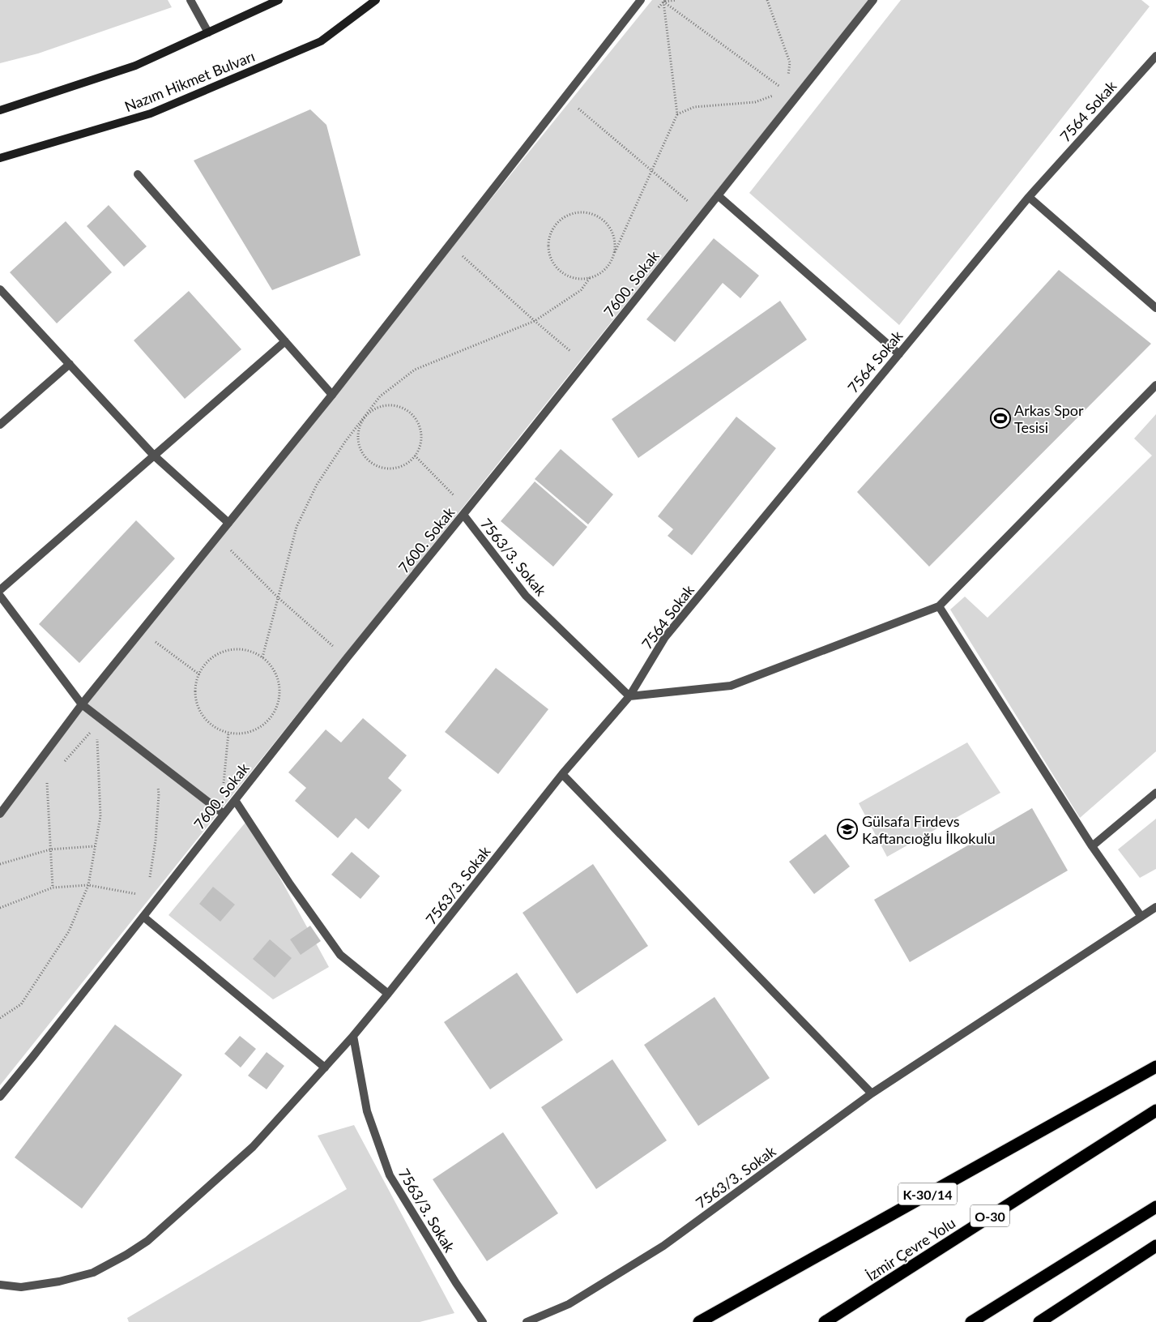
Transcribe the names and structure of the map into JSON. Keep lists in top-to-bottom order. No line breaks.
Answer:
{"streets":{"highway":["K-30/14","O-30","İzmir Çevre Yolu"],"street":["Nazım Hikmet Bulvarı","7564 Sokak","7600. Sokak","7563/3. Sokak"]},"crossings":[["7564 Sokak","7563/3. Sokak"],["7600. Sokak","7563/3. Sokak"]],"places":{"sports":["Arkas Spor Tesisi"],"school or university":["Gülsafa Firdevs Kaftancıoğlu İlkokulu"]}}
